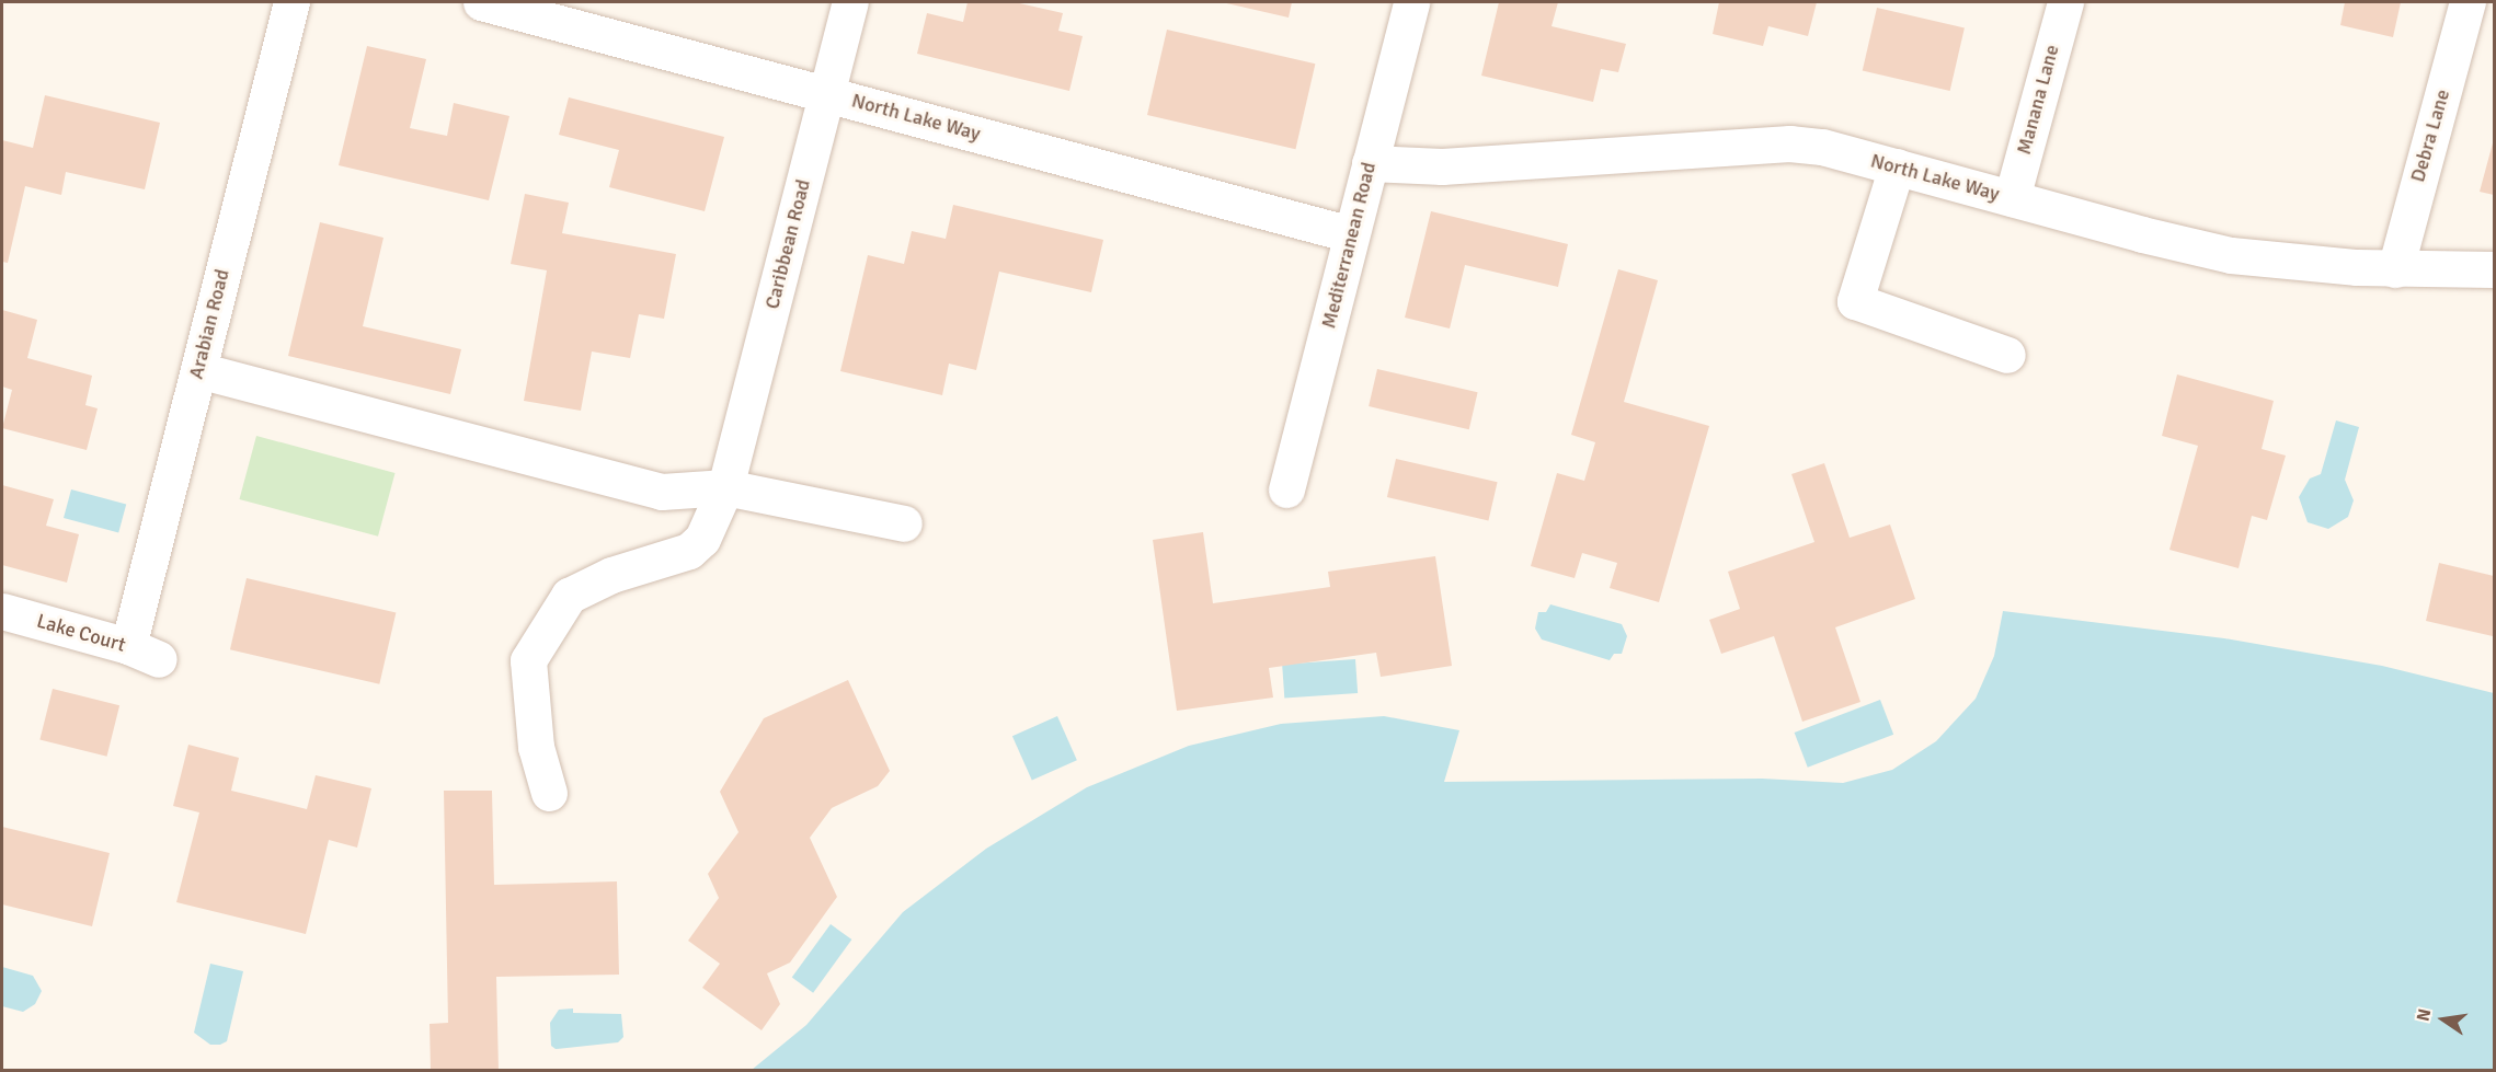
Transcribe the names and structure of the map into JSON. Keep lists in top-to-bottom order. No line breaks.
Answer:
{"streets":{"street":["Manana Lane","North Lake Way","Debra Lane","Caribbean Road","Mediterranean Road","Arabian Road","Lake Court"]},"crossings":[["Manana Lane","North Lake Way"],["North Lake Way","Debra Lane"],["North Lake Way","Caribbean Road"],["North Lake Way","Mediterranean Road"],["Arabian Road","Lake Court"]],"north":"left"}
